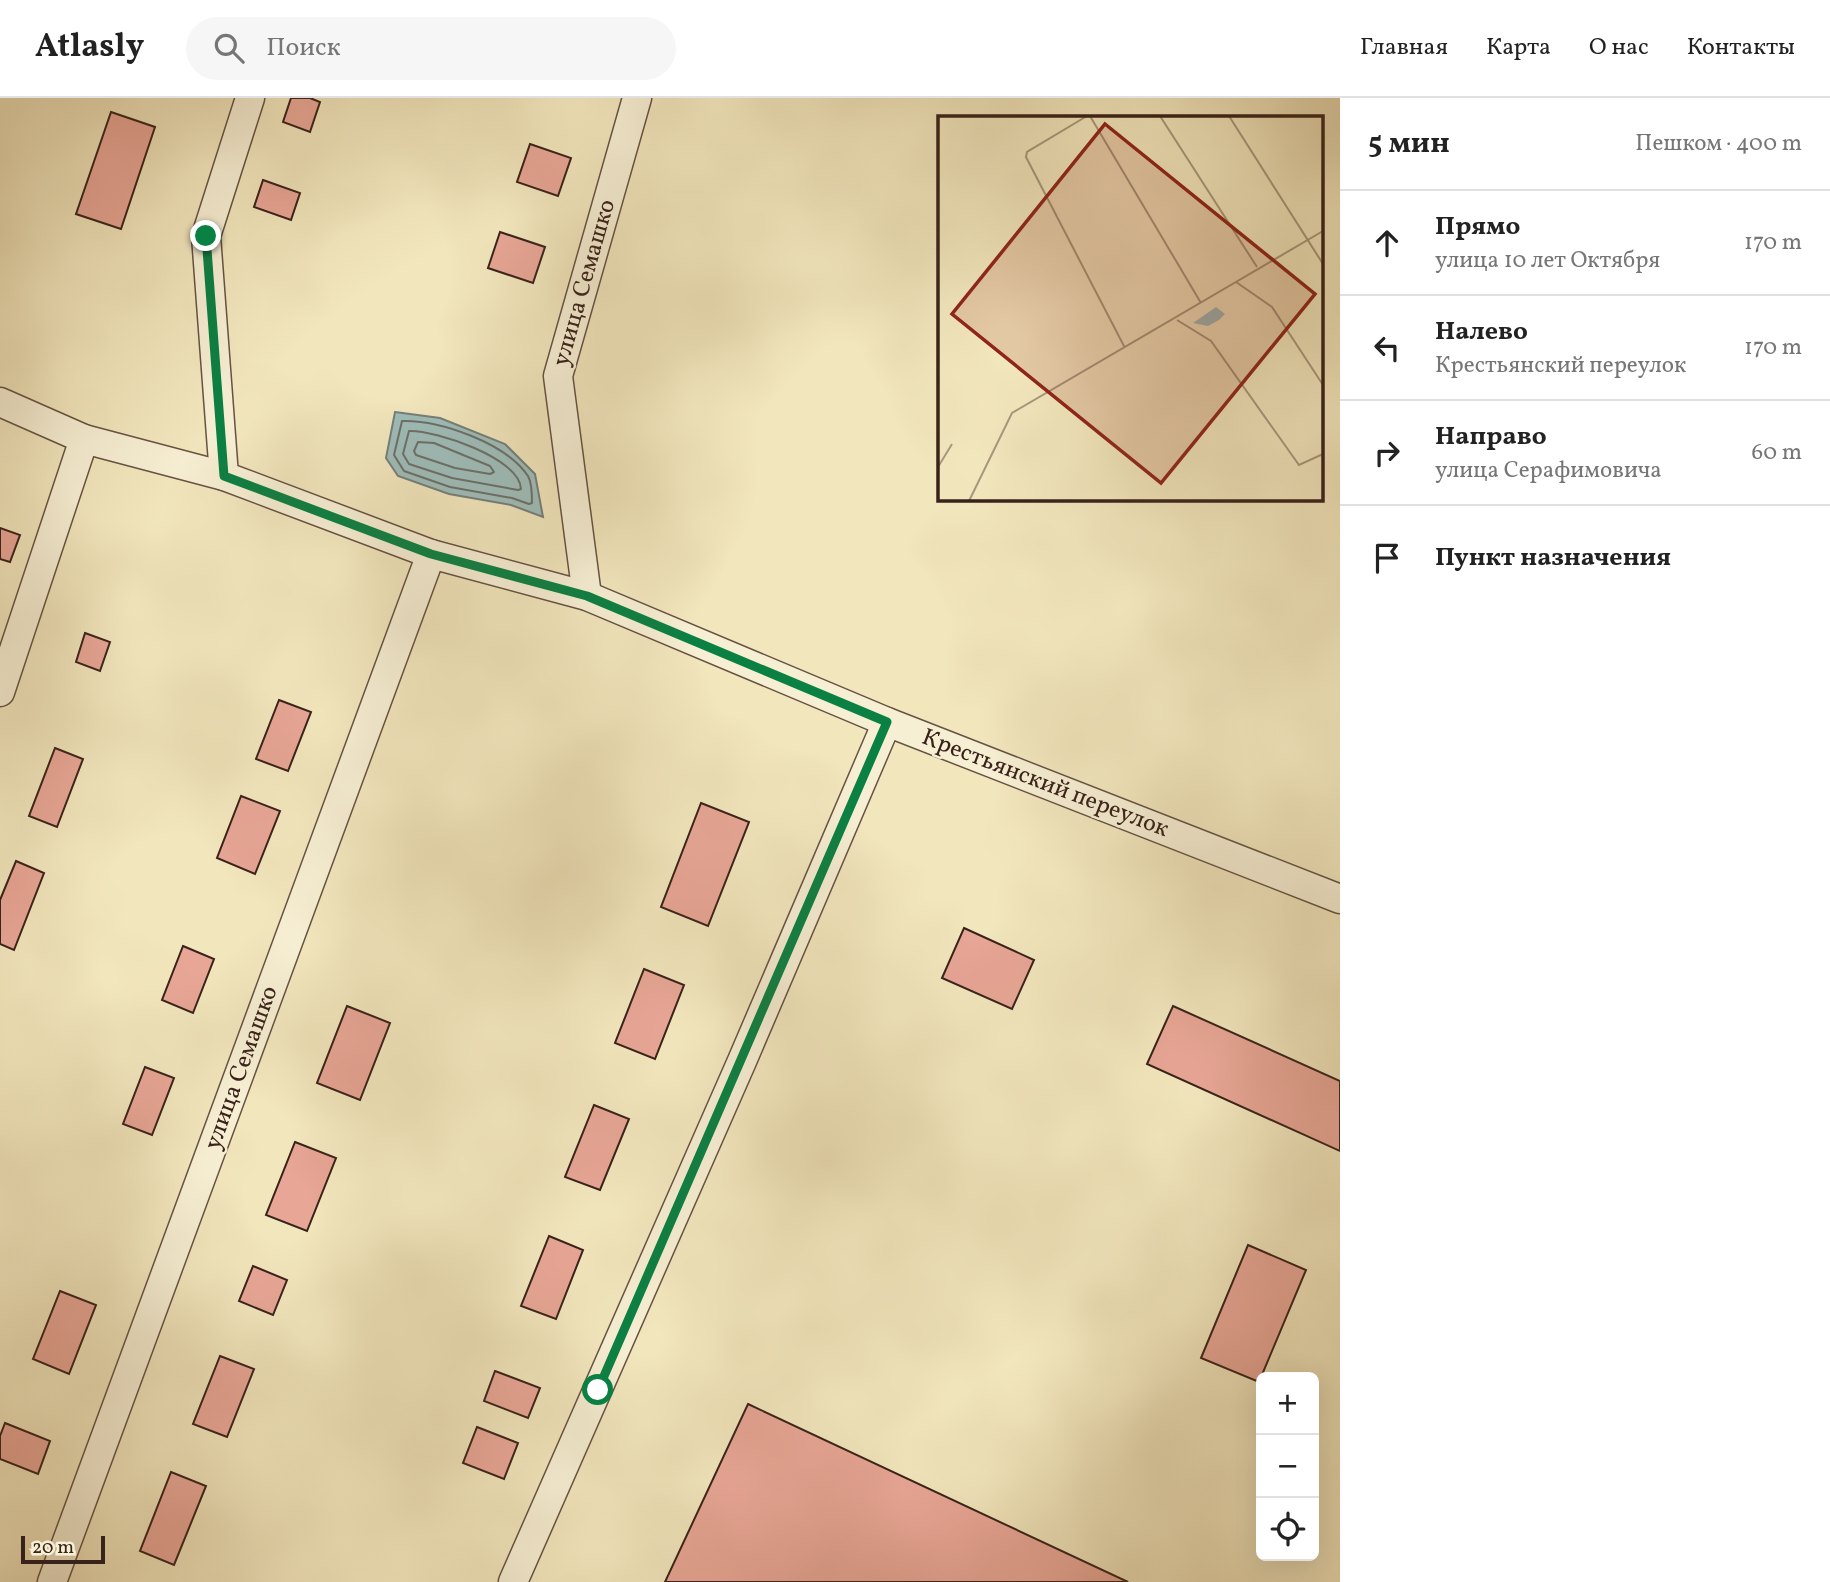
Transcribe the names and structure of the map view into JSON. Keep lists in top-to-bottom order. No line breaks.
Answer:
{"streets":{"street":["улица Семашко","Крестьянский переулок"]},"crossings":[["улица Семашко","Крестьянский переулок"]],"scale_bar":"20 m","page":{"header":"Atlasly","search":"Поиск","nav":["Главная","Карта","О нас","Контакты"],"heading":["5 мин","Пешком · 400 m"],"list":[["Прямо","улица 10 лет Октября","170 m"],["Налево","Крестьянский переулок","170 m"],["Направо","улица Серафимовича","60 m"],"Пункт назначения"],"map_buttons":["+","−"],"scale":"20 m"}}
